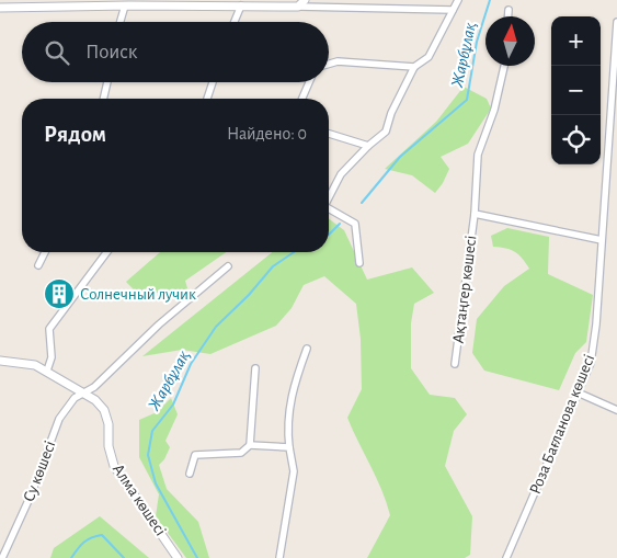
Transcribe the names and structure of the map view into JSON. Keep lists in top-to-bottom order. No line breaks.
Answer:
{"streets":{"street":["Ақтаңгер көшесі","Роза Бағланова көшесі","Су көшесі","Алма көшесі"]},"crossings":[["Ақтаңгер көшесі","Роза Бағланова көшесі"],["Су көшесі","Алма көшесі"]],"water":["Жарбұлақ"],"places":{"building":["Солнечный лучик"]},"north":"top","page":{"map_buttons":["+","−"],"search":"Поиск","heading":["Рядом","Найдено: 0"]}}
